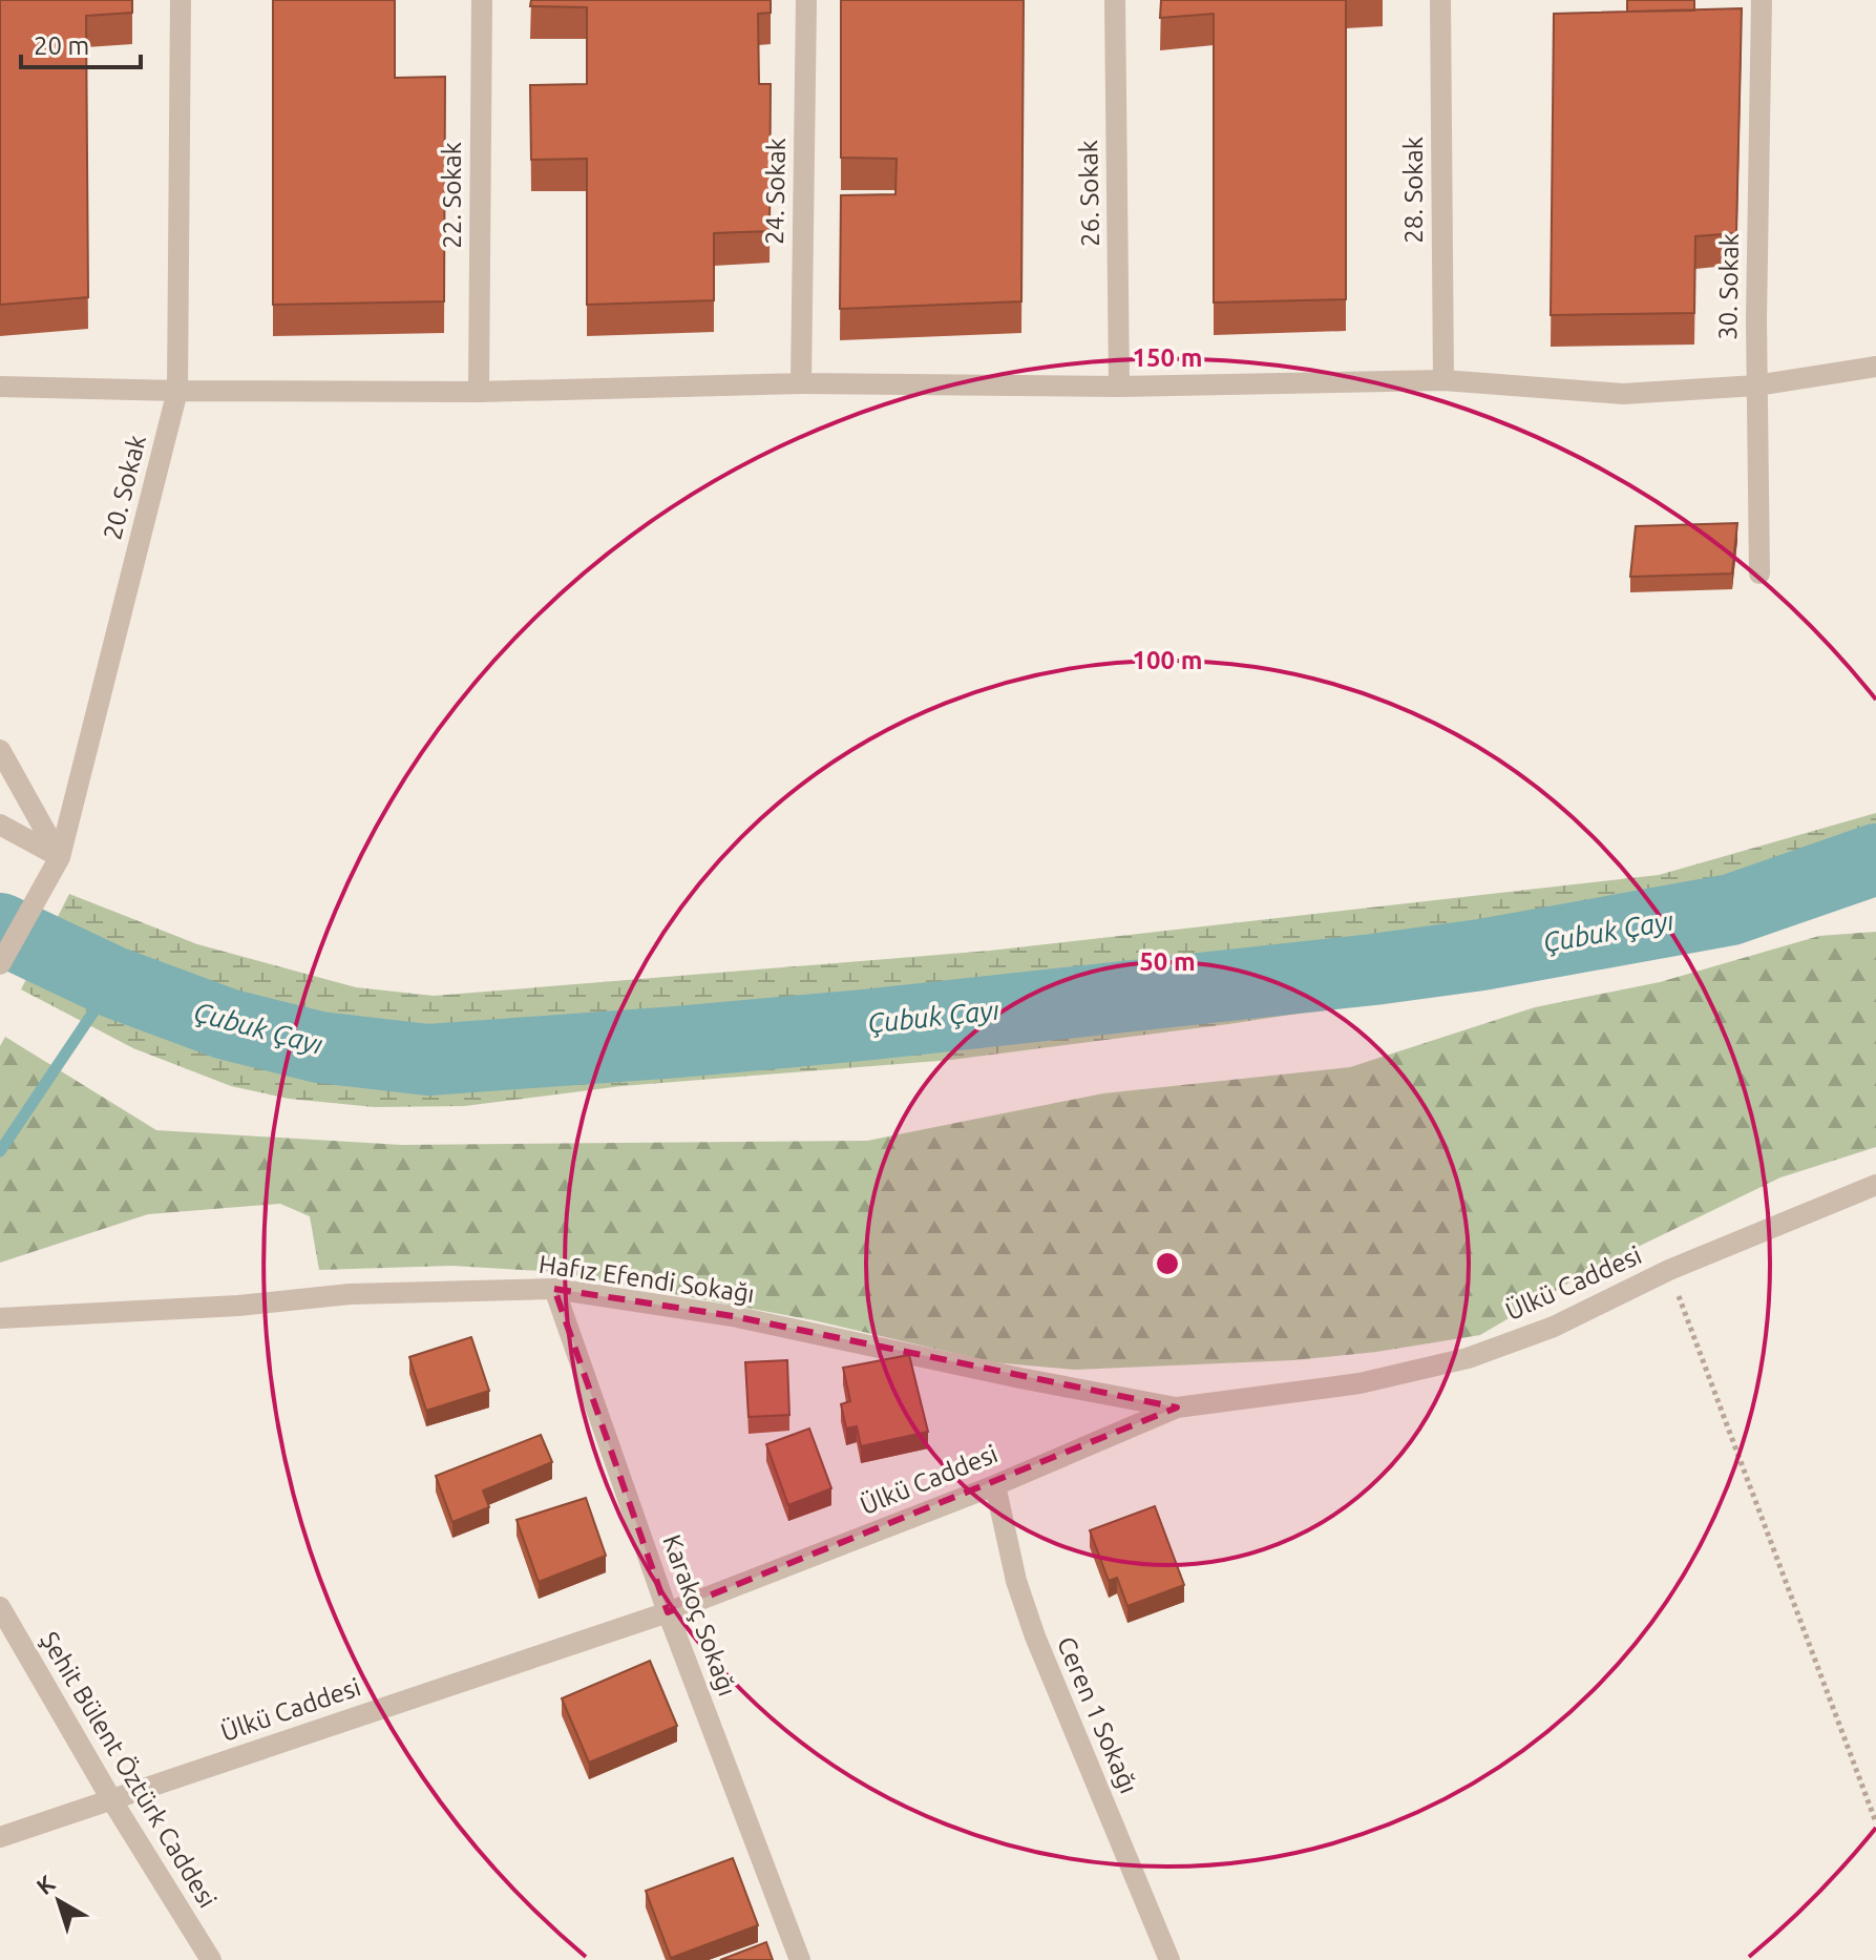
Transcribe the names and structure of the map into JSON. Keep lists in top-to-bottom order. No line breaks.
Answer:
{"streets":{"street":["28. Sokak","24. Sokak","26. Sokak","22. Sokak","30. Sokak","20. Sokak","Hafız Efendi Sokağı","Ülkü Caddesi","Karakoç Sokağı","Ceren 1 Sokağı","Şehit Bülent Öztürk Caddesi"]},"crossings":[["Hafız Efendi Sokağı","Ülkü Caddesi"],["Hafız Efendi Sokağı","Karakoç Sokağı"],["Ülkü Caddesi","Karakoç Sokağı"],["Ülkü Caddesi","Ceren 1 Sokağı"],["Ülkü Caddesi","Şehit Bülent Öztürk Caddesi"]],"water":["Çubuk Çayı"],"scale_bar":"20 m","north":"top left","rings":["150 m","100 m","50 m"]}
